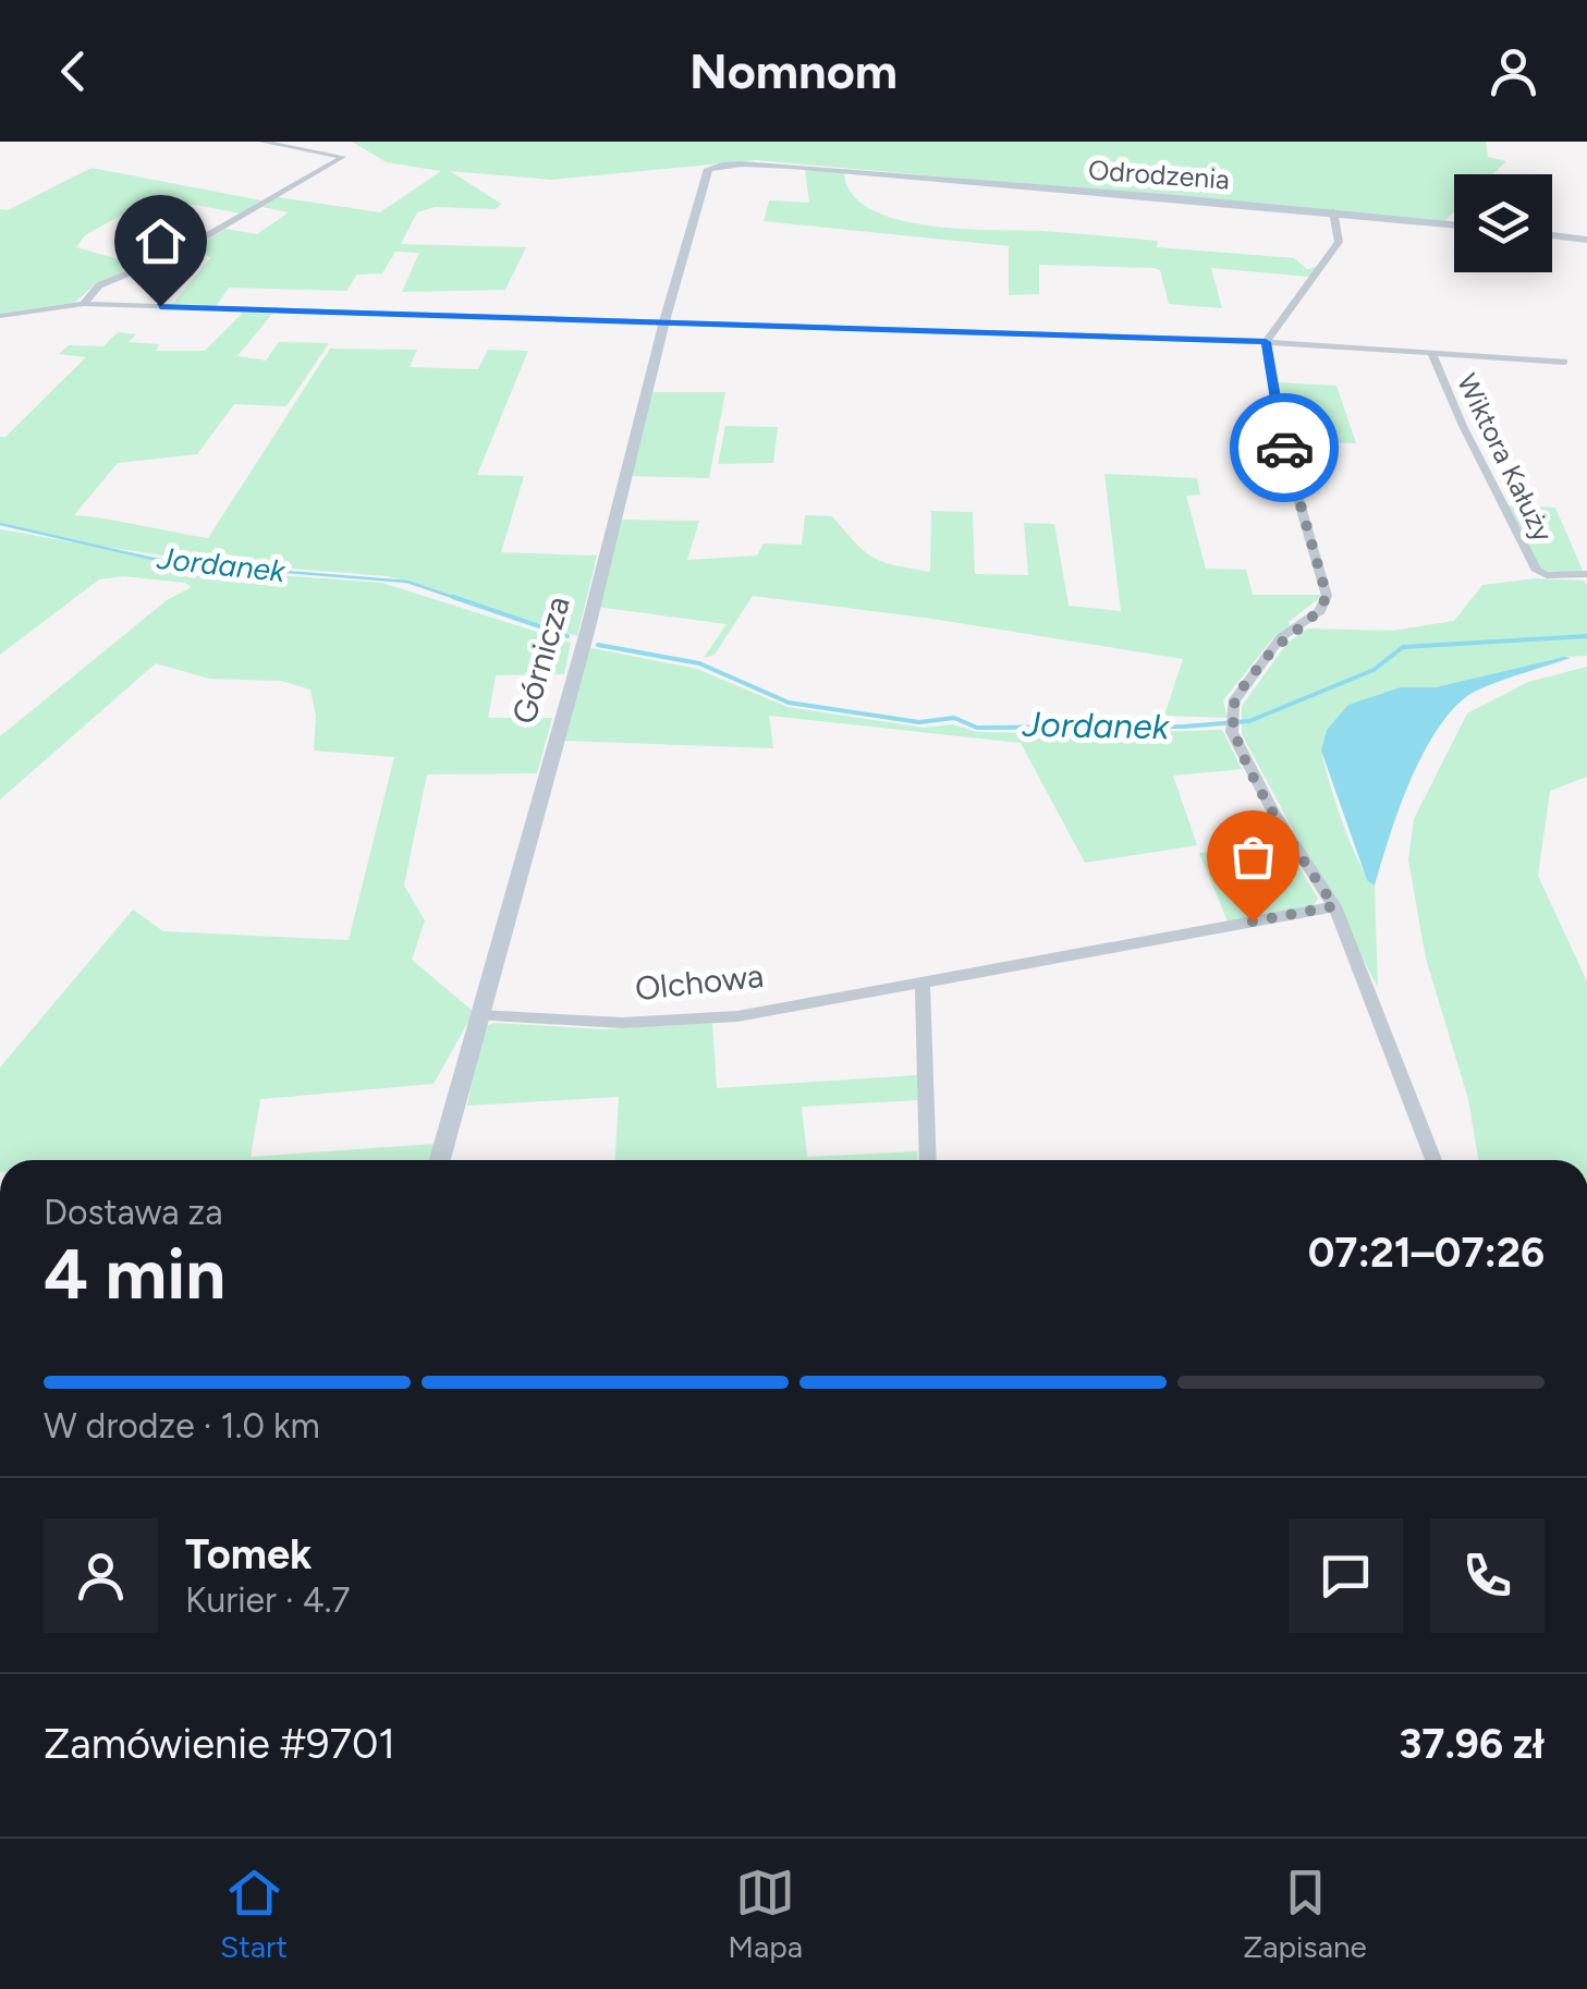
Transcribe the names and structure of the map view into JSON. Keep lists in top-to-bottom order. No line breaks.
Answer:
{"streets":{"street":["Odrodzenia","Wiktora Kałuży","Górnicza","Olchowa"]},"crossings":[["Odrodzenia","Górnicza"],["Wiktora Kałuży","Górnicza"],["Górnicza","Olchowa"]],"water":["Jordanek"],"page":{"header":"Nomnom","heading":["4 min","Dostawa za","07:21–07:26"],"panel":["Tomek","Kurier · 4.7","Zamówienie #9701","37.96 zł"],"bar":"W drodze · 1.0 km","tabs":["Start","Mapa","Zapisane"]}}
